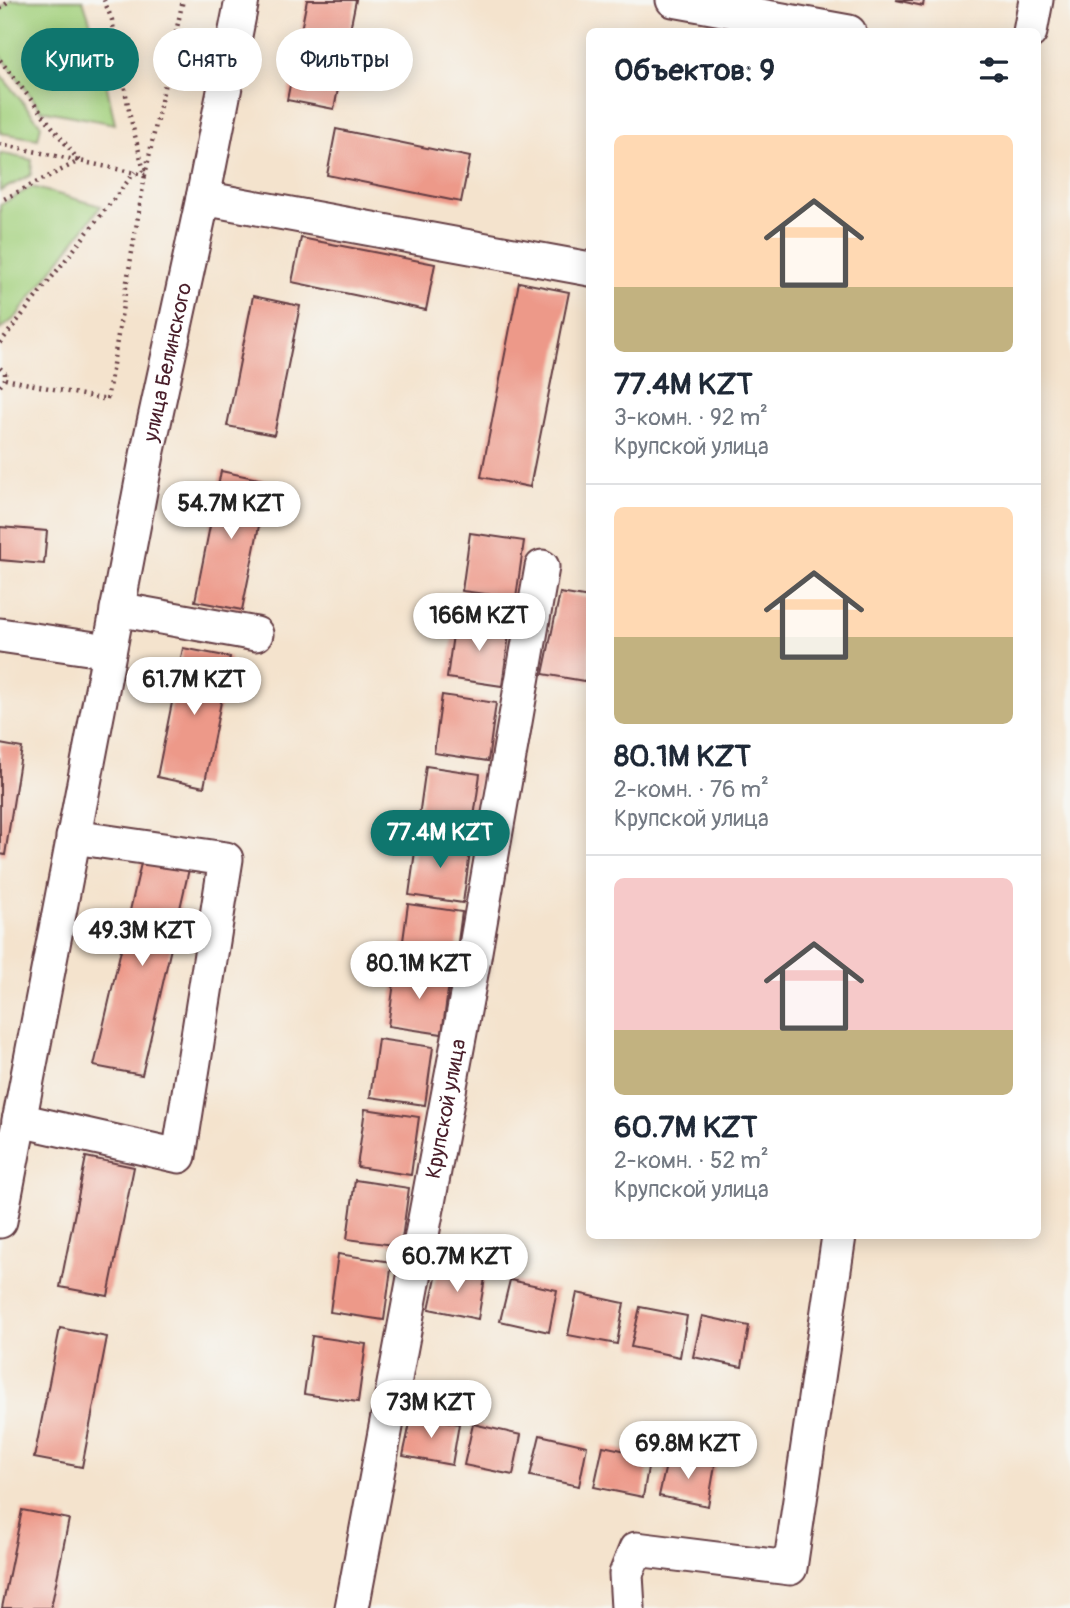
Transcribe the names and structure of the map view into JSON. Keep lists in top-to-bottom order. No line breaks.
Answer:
{"streets":{"street":["улица Белинского","Крупской улица"]},"page":{"chip":["Купить","Снять","Фильтры"],"heading":"Объектов: 9","list":[{"name":"77.4M KZT","note":"3-комн. · 92 m² · Крупской улица"},{"name":"80.1M KZT","note":"2-комн. · 76 m² · Крупской улица"},{"name":"60.7M KZT","note":"2-комн. · 52 m² · Крупской улица"}],"price":["54.7M KZT","166M KZT","61.7M KZT","77.4M KZT","49.3M KZT","80.1M KZT","60.7M KZT","73M KZT","69.8M KZT"]}}
